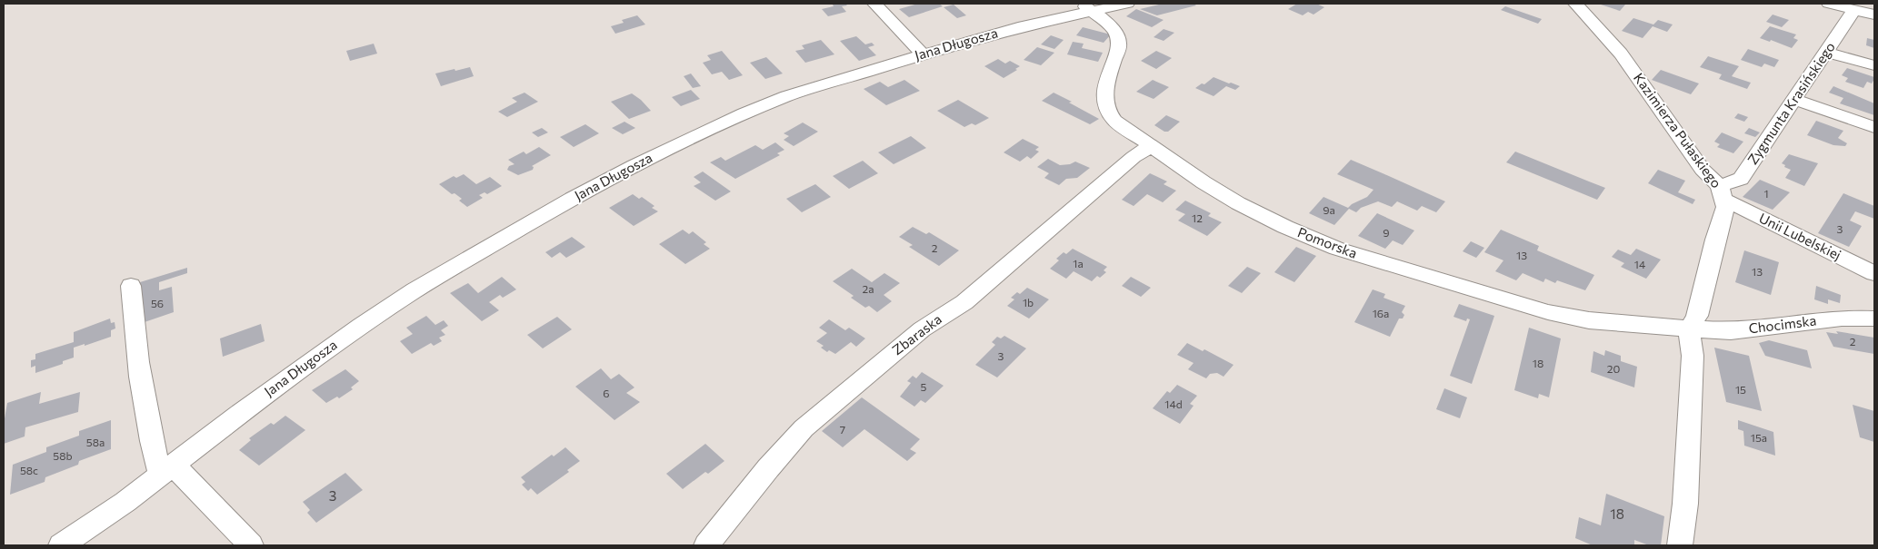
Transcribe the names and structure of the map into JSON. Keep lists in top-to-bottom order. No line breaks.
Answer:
{"streets":{"street":["Jana Długosza","Zygmunta Krasińskiego","Kazimierza Pułaskiego","Unii Lubelskiej","Pomorska","Chocimska","Zbaraska"]},"crossings":[["Jana Długosza","Pomorska"],["Zygmunta Krasińskiego","Kazimierza Pułaskiego"],["Zygmunta Krasińskiego","Unii Lubelskiej"],["Kazimierza Pułaskiego","Unii Lubelskiej"],["Kazimierza Pułaskiego","Pomorska"],["Kazimierza Pułaskiego","Chocimska"],["Pomorska","Chocimska"],["Pomorska","Zbaraska"]],"house_numbers":["1","9a","12","3","9","2","13","1a","14","13","2a","1b","56","16a","2","3","18","20","5","15","6","14d","7","15a","58a","58b","58c","3","18"]}
